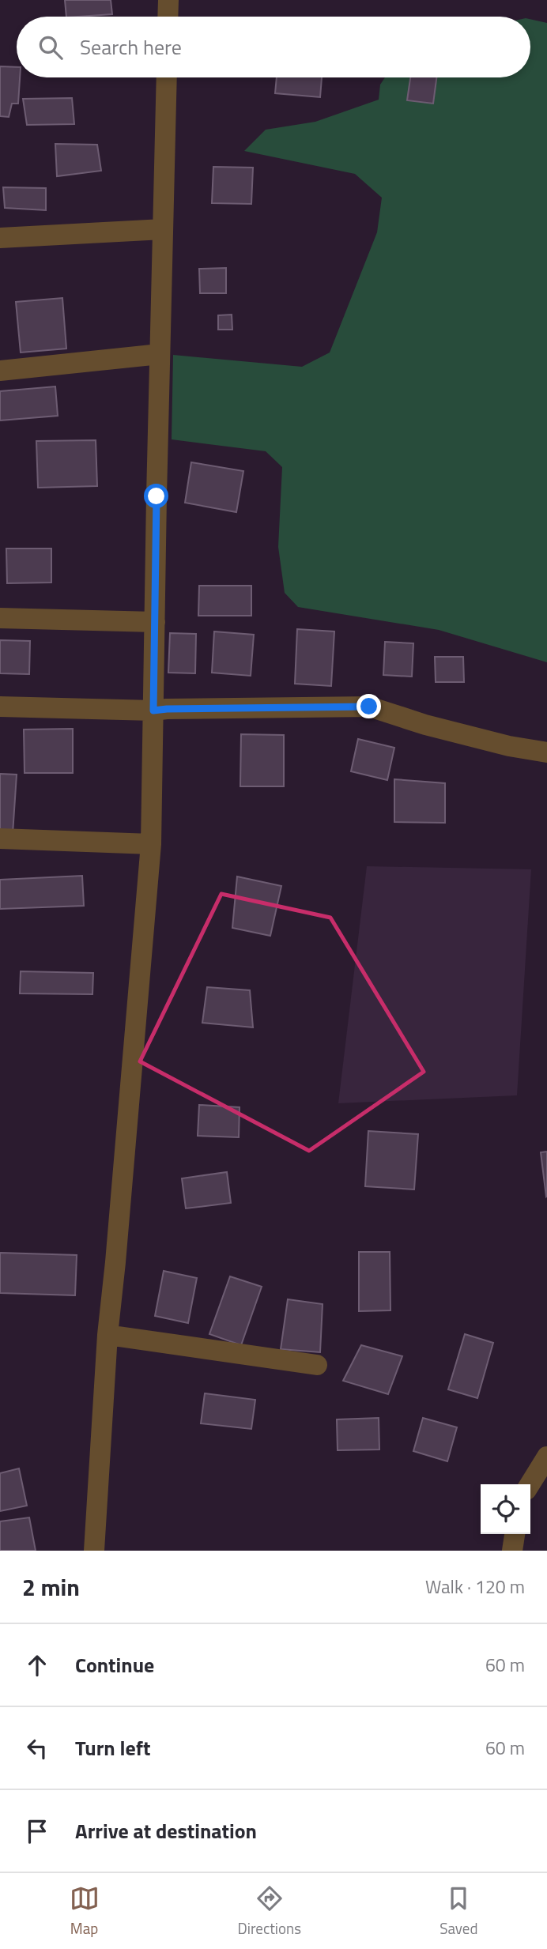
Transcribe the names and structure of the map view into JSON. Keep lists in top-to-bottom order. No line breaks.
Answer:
{"page":{"search":"Search here","heading":["2 min","Walk · 120 m"],"list":[["Continue","60 m"],["Turn left","60 m"],"Arrive at destination"],"nav":["Map","Directions","Saved"]}}
